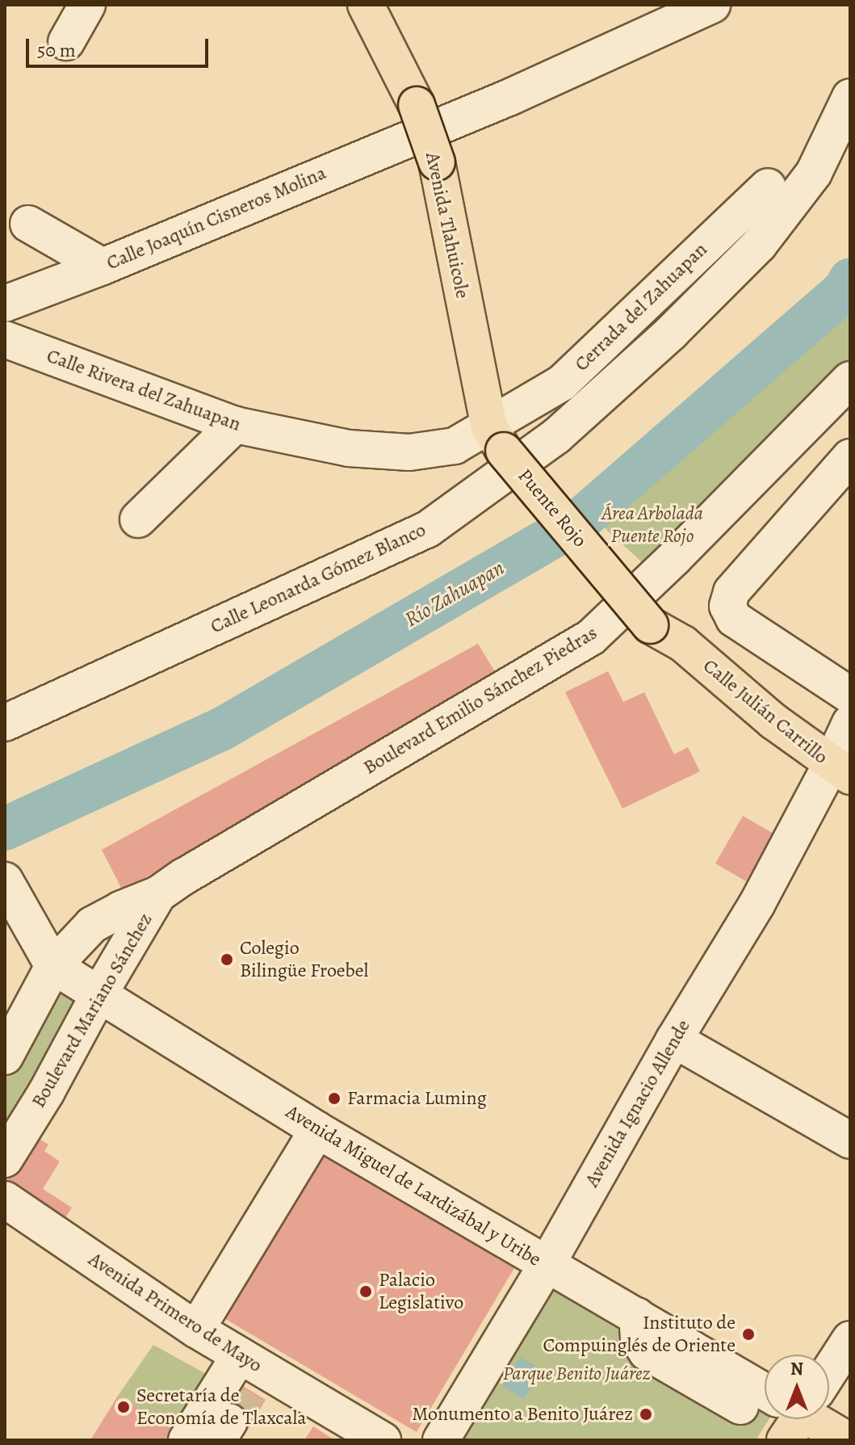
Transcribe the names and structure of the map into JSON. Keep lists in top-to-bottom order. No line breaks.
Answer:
{"streets":{"main road":["Avenida Tlahuicole","Puente Rojo","Calle Julián Carrillo","Avenida Miguel de Lardizábal y Uribe"],"street":["Calle Joaquín Cisneros Molina","Cerrada del Zahuapan","Calle Rivera del Zahuapan","Calle Leonarda Gómez Blanco","Boulevard Emilio Sánchez Piedras","Boulevard Mariano Sánchez","Avenida Ignacio Allende","Avenida Primero de Mayo"]},"crossings":[["Calle Joaquín Cisneros Molina","Avenida Tlahuicole"],["Avenida Tlahuicole","Cerrada del Zahuapan"],["Avenida Tlahuicole","Calle Rivera del Zahuapan"],["Avenida Tlahuicole","Puente Rojo"],["Cerrada del Zahuapan","Calle Rivera del Zahuapan"],["Cerrada del Zahuapan","Puente Rojo"],["Calle Rivera del Zahuapan","Puente Rojo"],["Puente Rojo","Calle Julián Carrillo"],["Boulevard Emilio Sánchez Piedras","Boulevard Mariano Sánchez"],["Calle Julián Carrillo","Avenida Ignacio Allende"],["Boulevard Mariano Sánchez","Avenida Miguel de Lardizábal y Uribe"],["Avenida Ignacio Allende","Avenida Miguel de Lardizábal y Uribe"]],"water":["Río Zahuapan"],"parks":["Área Arbolada Puente Rojo","Parque Benito Juárez"],"places":["Colegio Bilingüe Froebel","Farmacia Luming","Palacio Legislativo","Instituto de Compuinglés de Oriente","Secretaría de Economía de Tlaxcala","Monumento a Benito Juárez"],"scale_bar":"50 m","north":"top"}
